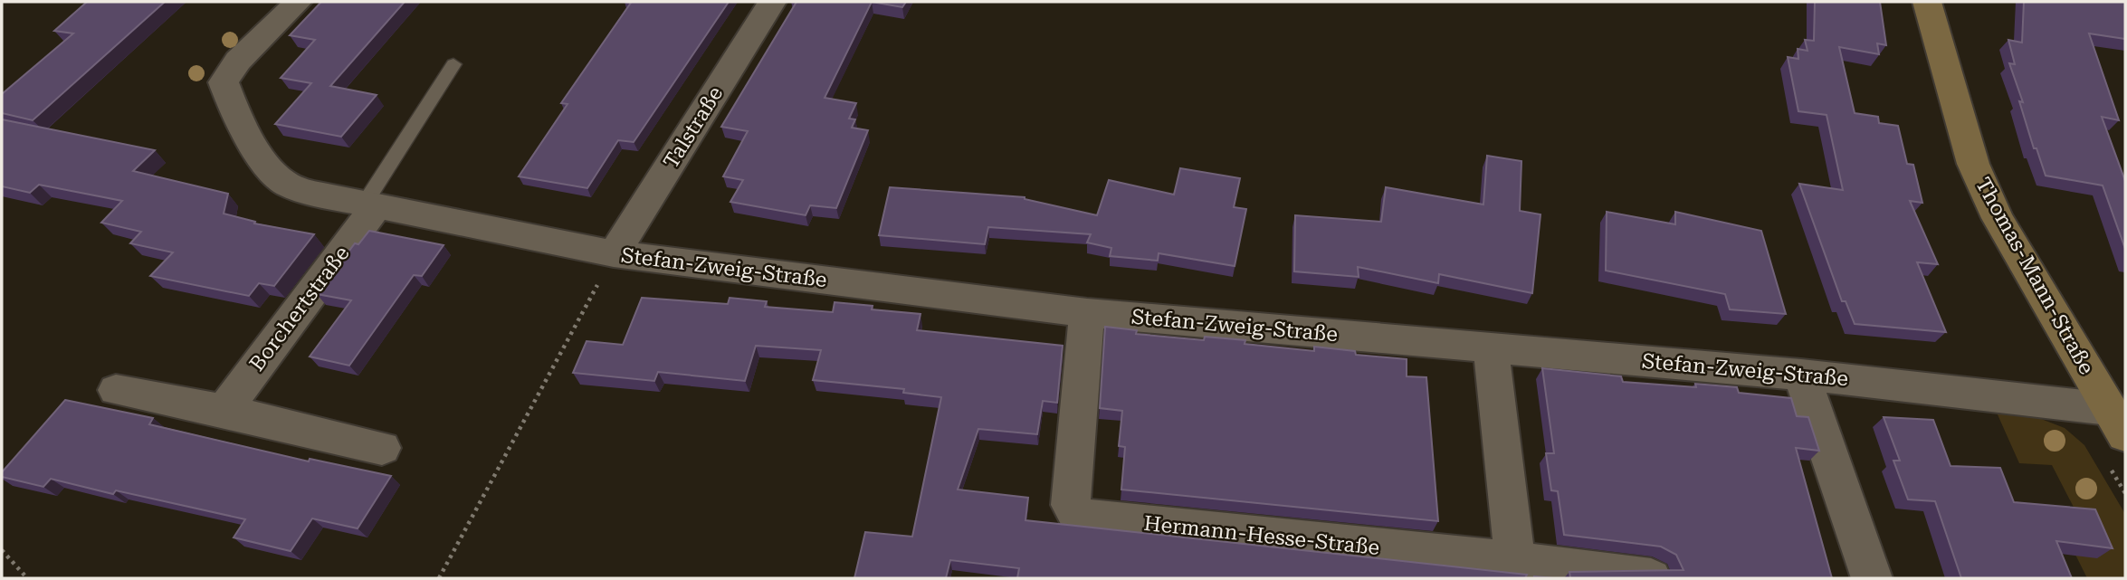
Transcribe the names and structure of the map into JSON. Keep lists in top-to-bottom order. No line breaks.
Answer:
{"streets":{"main road":["Thomas-Mann-Straße"],"street":["Talstraße","Stefan-Zweig-Straße","Borchertstraße","Hermann-Hesse-Straße"]},"crossings":[["Talstraße","Stefan-Zweig-Straße"],["Stefan-Zweig-Straße","Thomas-Mann-Straße"],["Stefan-Zweig-Straße","Borchertstraße"],["Stefan-Zweig-Straße","Hermann-Hesse-Straße"]]}
